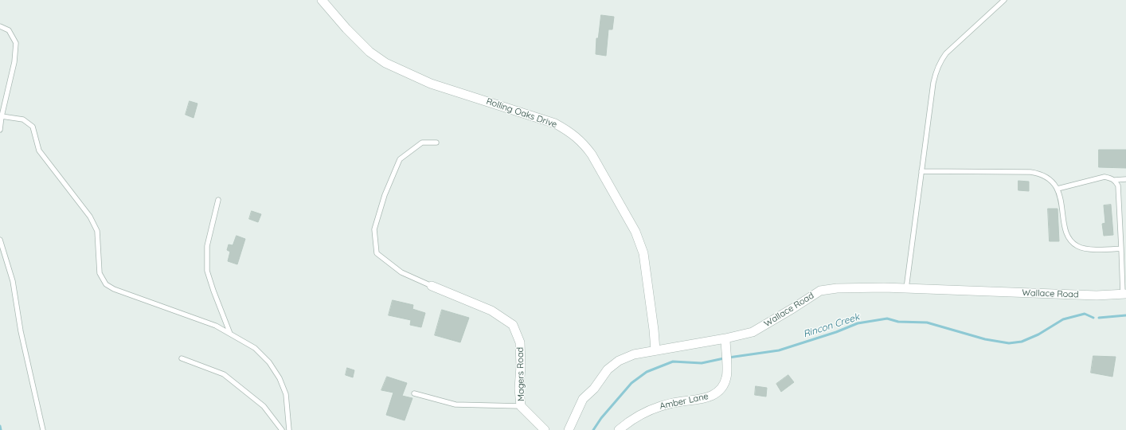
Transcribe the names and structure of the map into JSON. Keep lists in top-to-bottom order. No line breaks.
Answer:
{"streets":{"street":["Rolling Oaks Drive","Wallace Road","Magers Road","Amber Lane"]},"crossings":[["Rolling Oaks Drive","Wallace Road"],["Wallace Road","Amber Lane"]],"water":["Rincon Creek"]}
